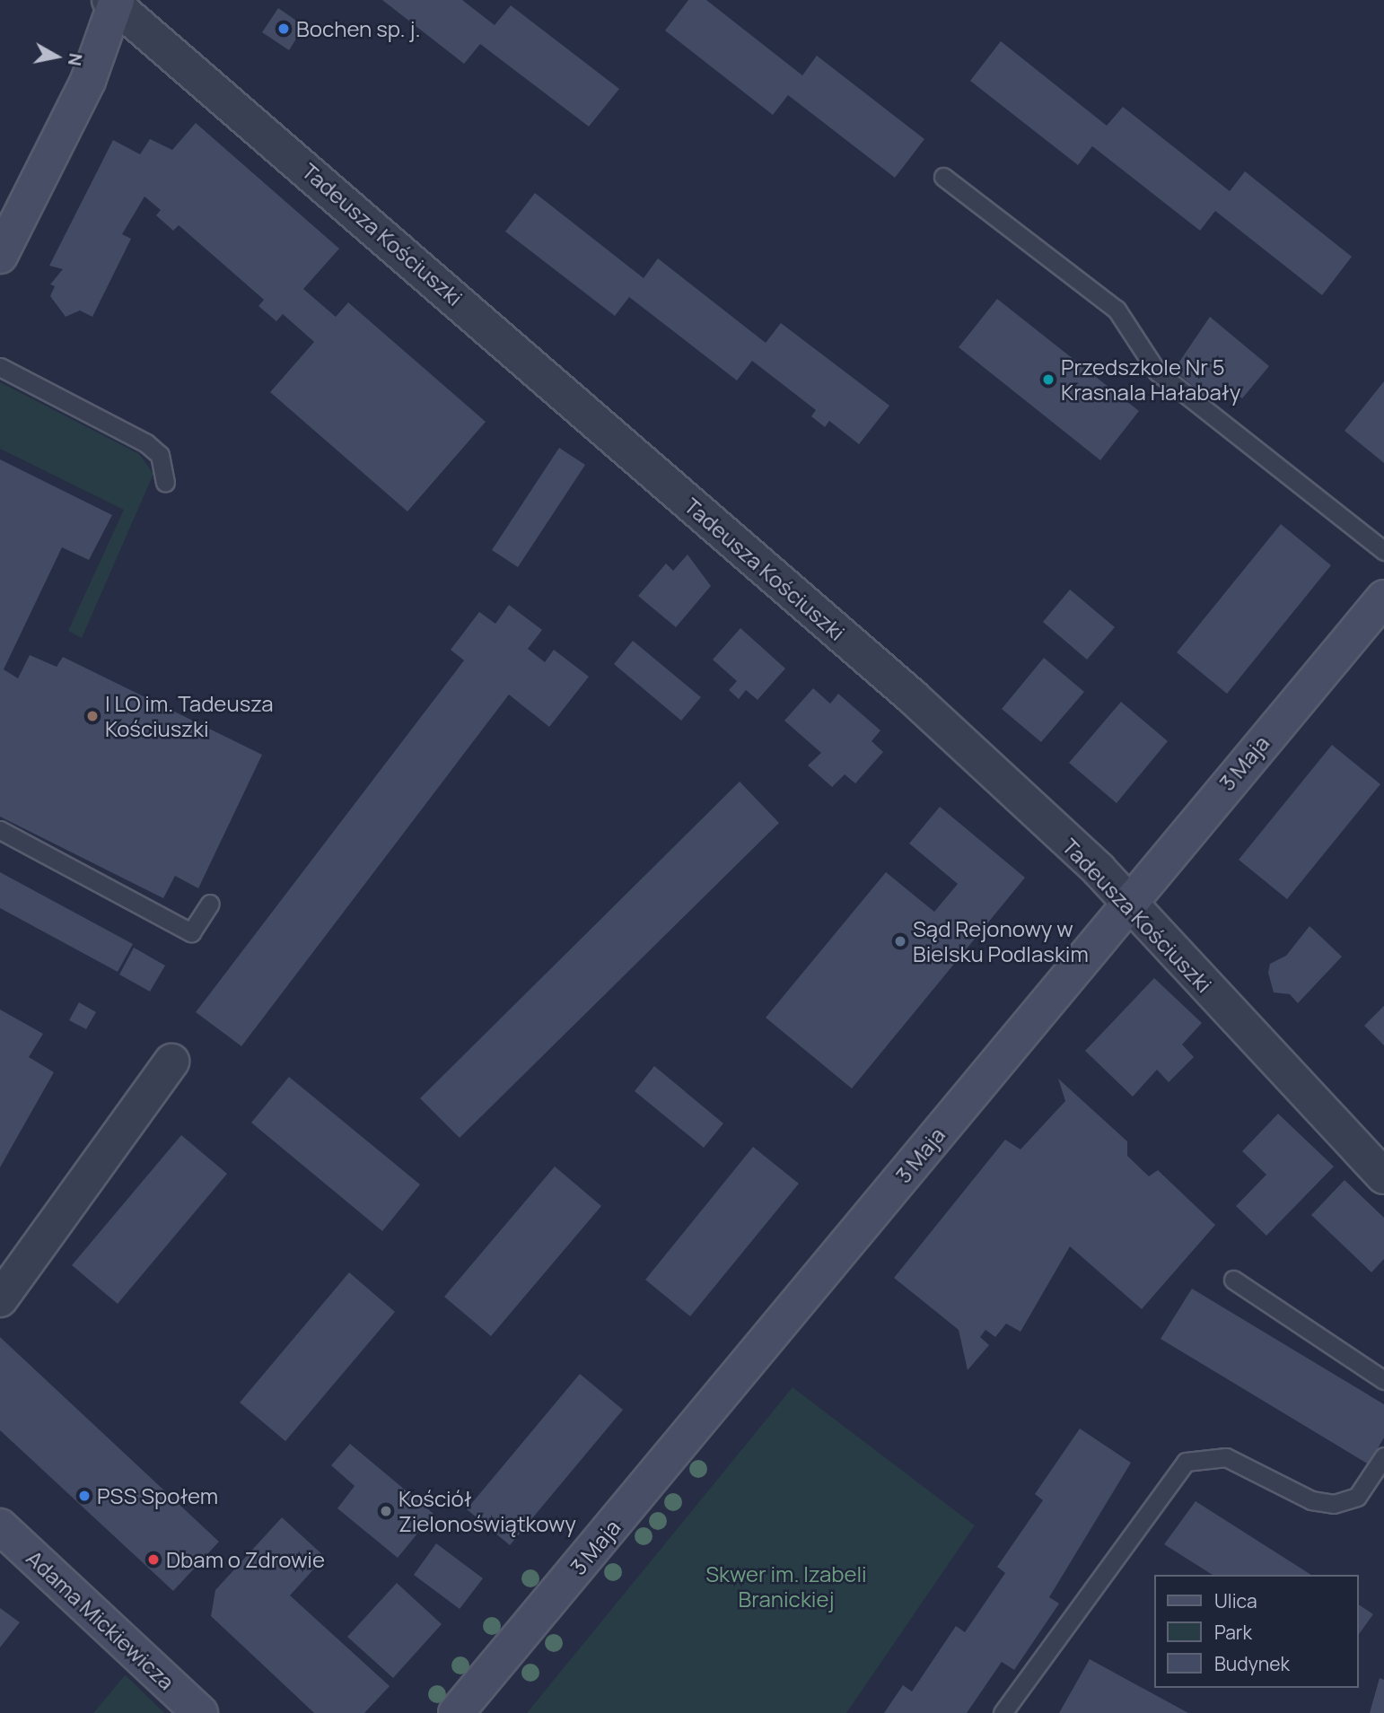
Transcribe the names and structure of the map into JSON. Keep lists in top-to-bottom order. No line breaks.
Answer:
{"streets":{"street":["Tadeusza Kościuszki","3 Maja","Adama Mickiewicza"]},"crossings":[["Tadeusza Kościuszki","3 Maja"]],"parks":["Skwer im. Izabeli Branickiej"],"places":["Bochen sp. j.","Przedszkole Nr 5 Krasnala Hałabały","I LO im. Tadeusza Kościuszki","Sąd Rejonowy w Bielsku Podlaskim","PSS Społem","Kościół Zielonoświątkowy","Dbam o Zdrowie"],"legend":["Ulica","Park","Budynek"],"north":"right"}
